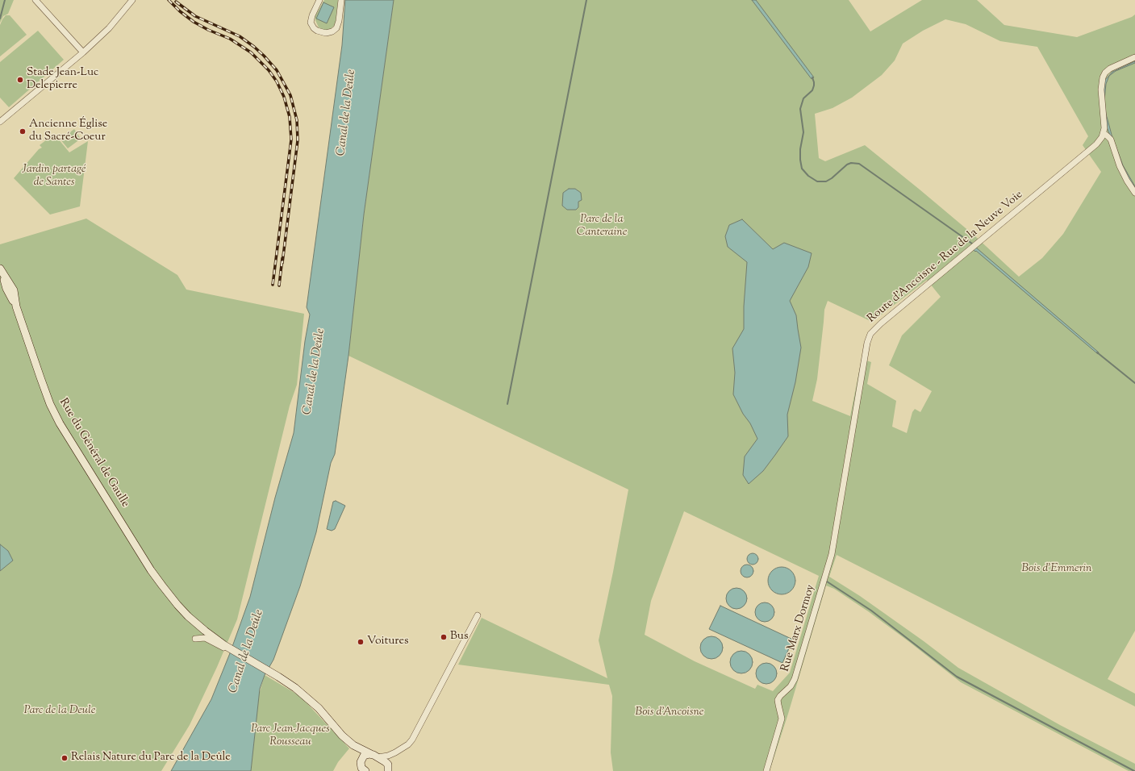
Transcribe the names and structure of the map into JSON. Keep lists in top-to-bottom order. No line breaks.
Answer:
{"streets":{"street":["Route d'Ancoisne - Rue de la Neuve Voie","Rue du Général de Gaulle","Rue Marx Dormoy"]},"crossings":[["Route d'Ancoisne - Rue de la Neuve Voie","Rue Marx Dormoy"]],"water":["Canal de la Deûle"],"parks":["Jardin partagé de Santes","Parc de la Canteraine","Bois d'Emmerin","Parc de la Deule","Bois d'Ancoisne","Parc Jean-Jacques Rousseau"],"places":["Stade Jean-Luc Delepierre","Ancienne Église du Sacré-Coeur","Bus","Voitures","Relais Nature du Parc de la Deûle"]}
